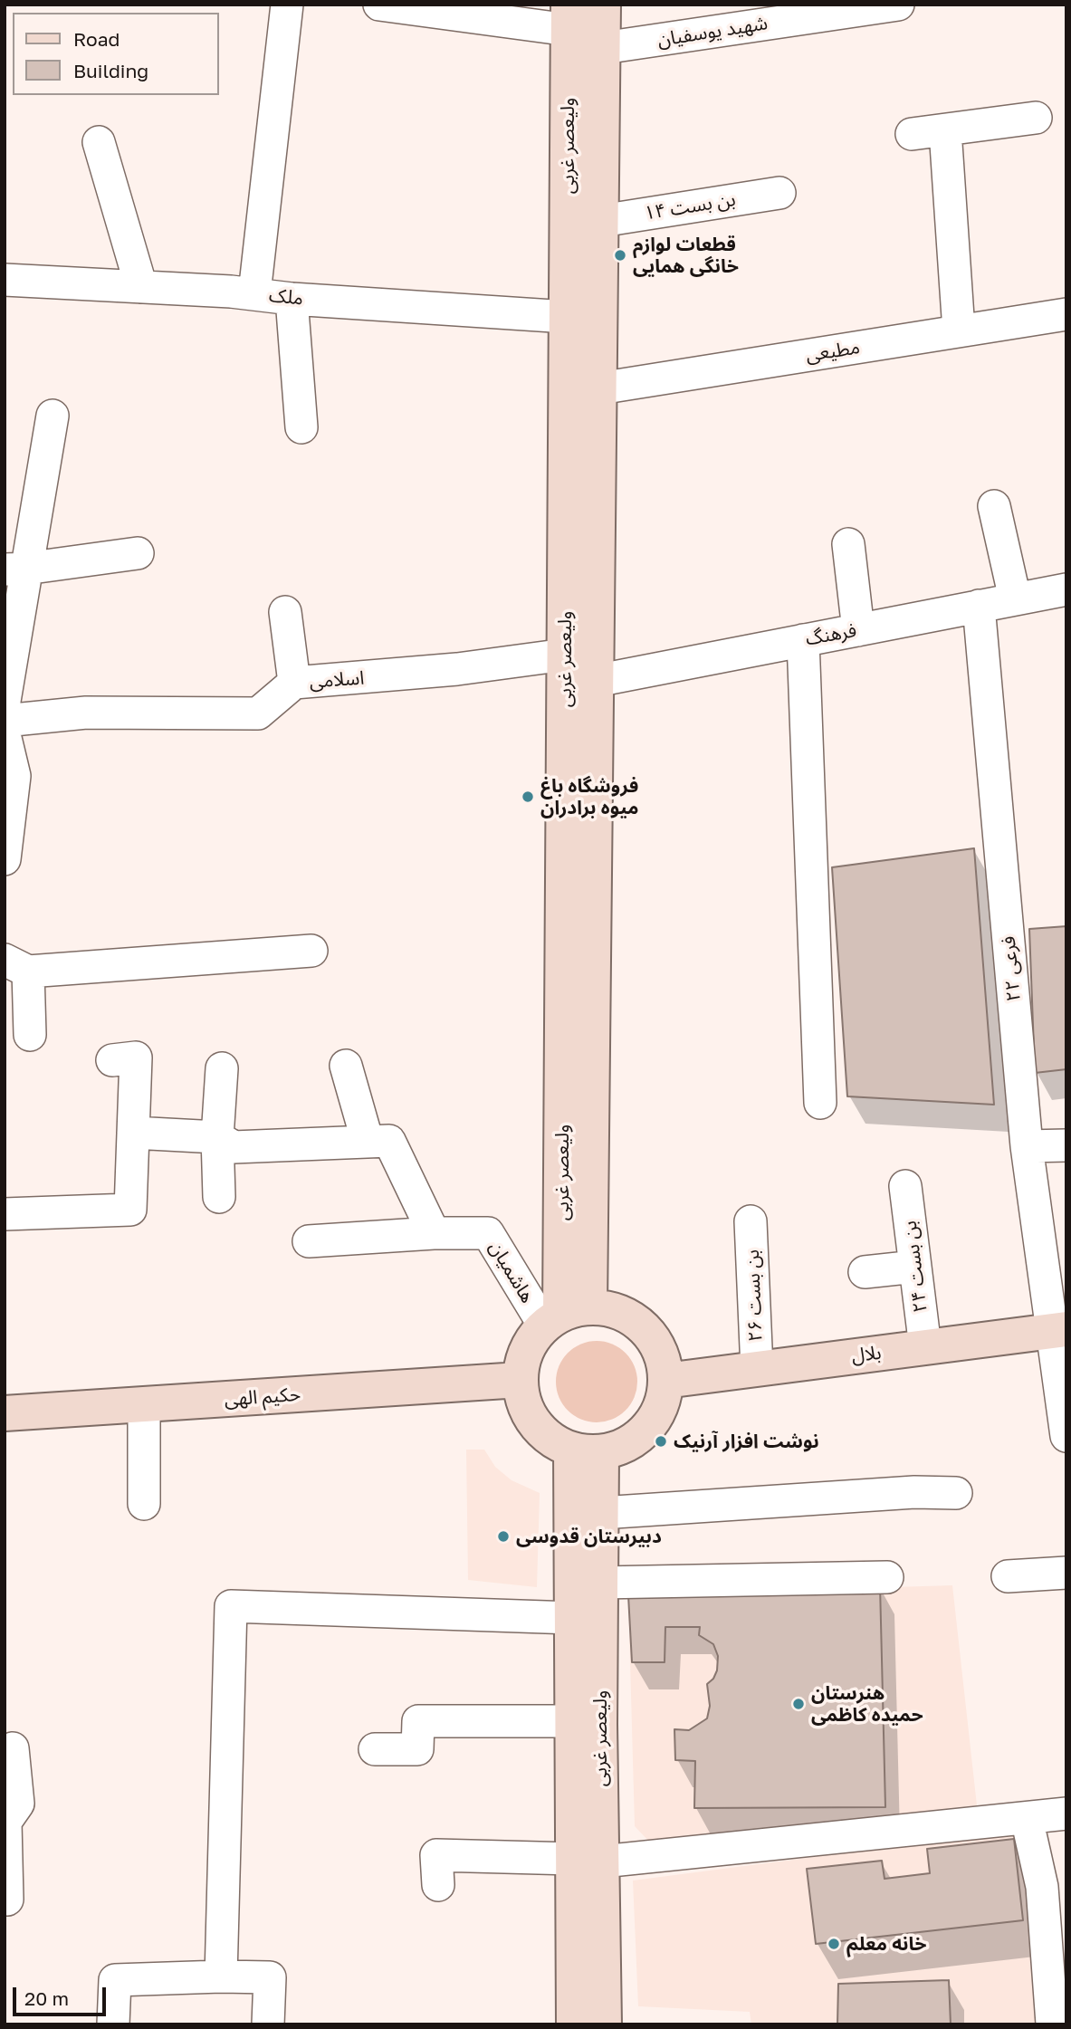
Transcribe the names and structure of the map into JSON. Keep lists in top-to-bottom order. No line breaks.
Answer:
{"streets":{"main road":["ولیعصر غربی","بلال","حکیم الهی"],"street":["شهید یوسفیان","بن بست ۱۴","ملک","مطیعی","فرهنگ","اسلامی","فرعی ۲۲","بن بست ۲۴","هاشمیان","بن بست ۲۶"]},"crossings":[["شهید یوسفیان","ولیعصر غربی"],["ولیعصر غربی","بن بست ۱۴"],["ولیعصر غربی","ملک"],["ولیعصر غربی","مطیعی"],["ولیعصر غربی","فرهنگ"],["ولیعصر غربی","اسلامی"],["ولیعصر غربی","هاشمیان"],["ولیعصر غربی","بلال"],["ولیعصر غربی","حکیم الهی"],["فرهنگ","فرعی ۲۲"],["فرعی ۲۲","بلال"],["بن بست ۲۴","بلال"],["هاشمیان","بلال"],["هاشمیان","حکیم الهی"],["بن بست ۲۶","بلال"],["بلال","حکیم الهی"]],"places":["قطعات لوازم خانگی همایی","فروشگاه باغ میوه برادران","نوشت افزار آرنیک","دبیرستان قدوسی","هنرستان حمیده کاظمی","خانه معلم"],"legend":["Road","Building"],"scale_bar":"20 m"}
